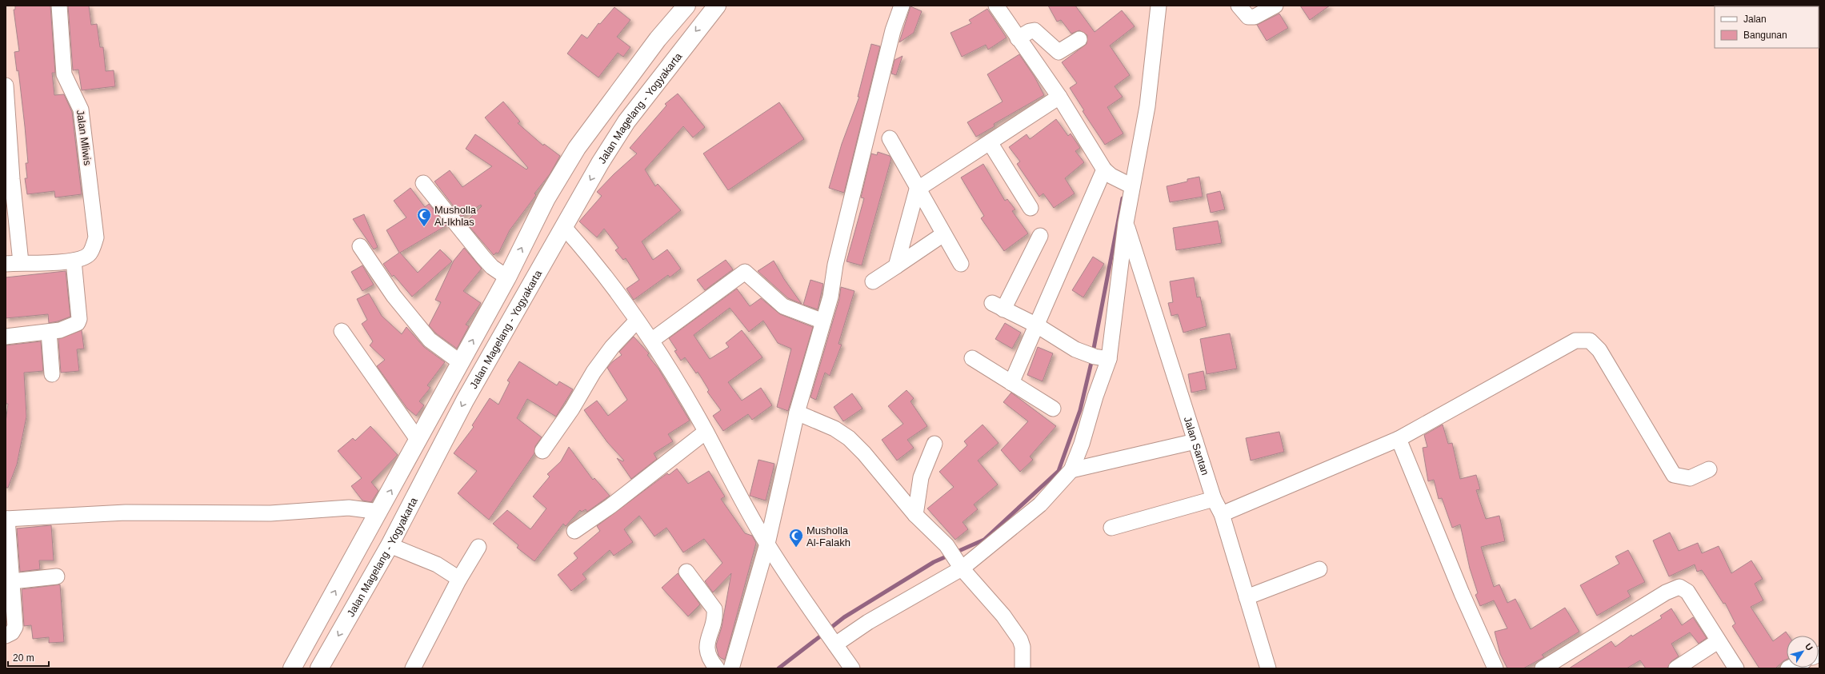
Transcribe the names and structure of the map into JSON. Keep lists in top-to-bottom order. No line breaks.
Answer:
{"streets":{"highway":["Jalan Magelang - Yogyakarta"],"street":["Jalan Mliwis","Jalan Santan"]},"places":{"mosque":["Musholla Al-Ikhlas","Musholla Al-Falakh"]},"legend":["Jalan","Bangunan"],"scale_bar":"20 m","north":"top right"}
